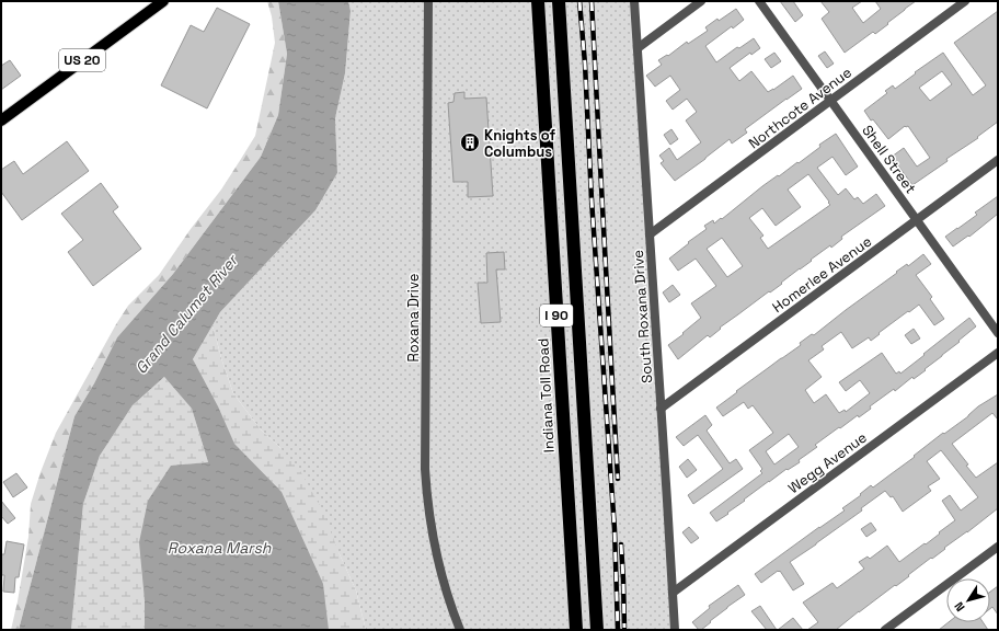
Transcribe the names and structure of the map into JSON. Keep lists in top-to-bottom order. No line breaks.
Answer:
{"streets":{"highway":["I 90","Indiana Toll Road"],"main road":["US 20"],"street":["Northcote Avenue","Shell Street","Homerlee Avenue","South Roxana Drive","Roxana Drive","Wegg Avenue"]},"crossings":[["Northcote Avenue","Shell Street"],["Northcote Avenue","South Roxana Drive"],["Shell Street","Homerlee Avenue"],["Homerlee Avenue","South Roxana Drive"],["South Roxana Drive","Wegg Avenue"]],"water":["Grand Calumet River","Roxana Marsh"],"places":{"building":["Knights of Columbus"]},"north":"bottom left"}
